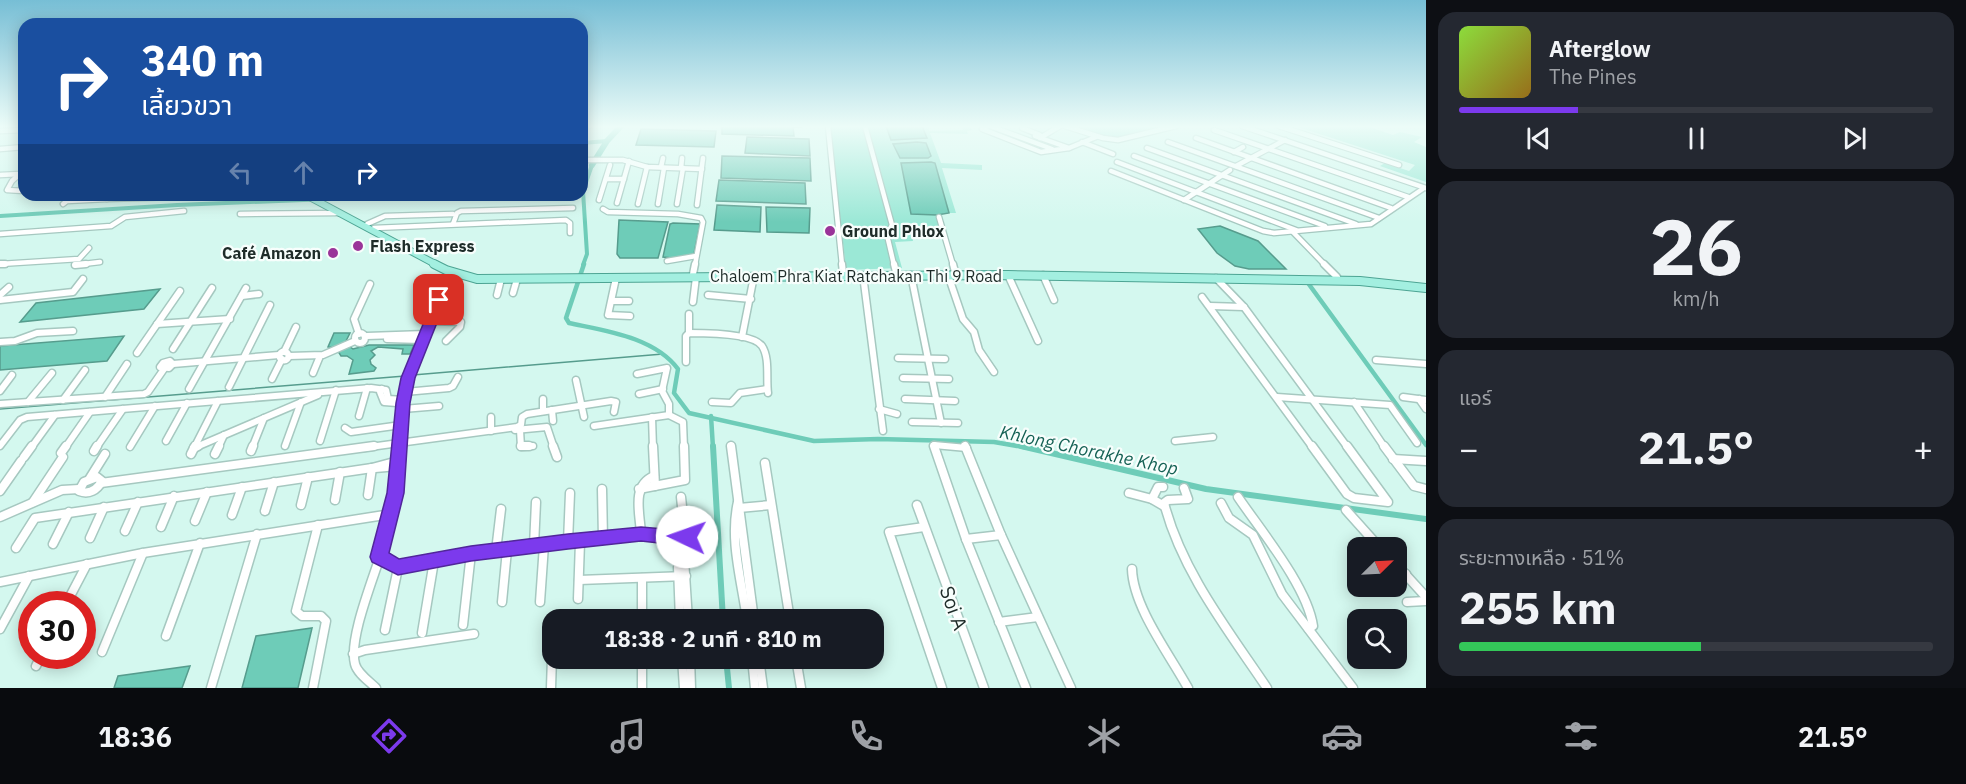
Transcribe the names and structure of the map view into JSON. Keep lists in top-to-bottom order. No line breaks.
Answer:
{"streets":{"main road":["Chaloem Phra Kiat Ratchakan Thi 9 Road"],"street":["Soi A"]},"water":["Khlong Chorakhe Khop"],"places":["Ground Phlox","Flash Express","Café Amazon"],"north":"top right","page":{"turn":["340 m","เลี้ยวขวา"],"song":["Afterglow","The Pines"],"tile":[["26","km/h"],"แอร์",["ระยะทางเหลือ · 51%","255 km"]],"heat":["−","21.5°","+"],"limit":"30","trip":"18:38 · 2 นาที · 810 m","tabs":["18:36","21.5°"]}}
